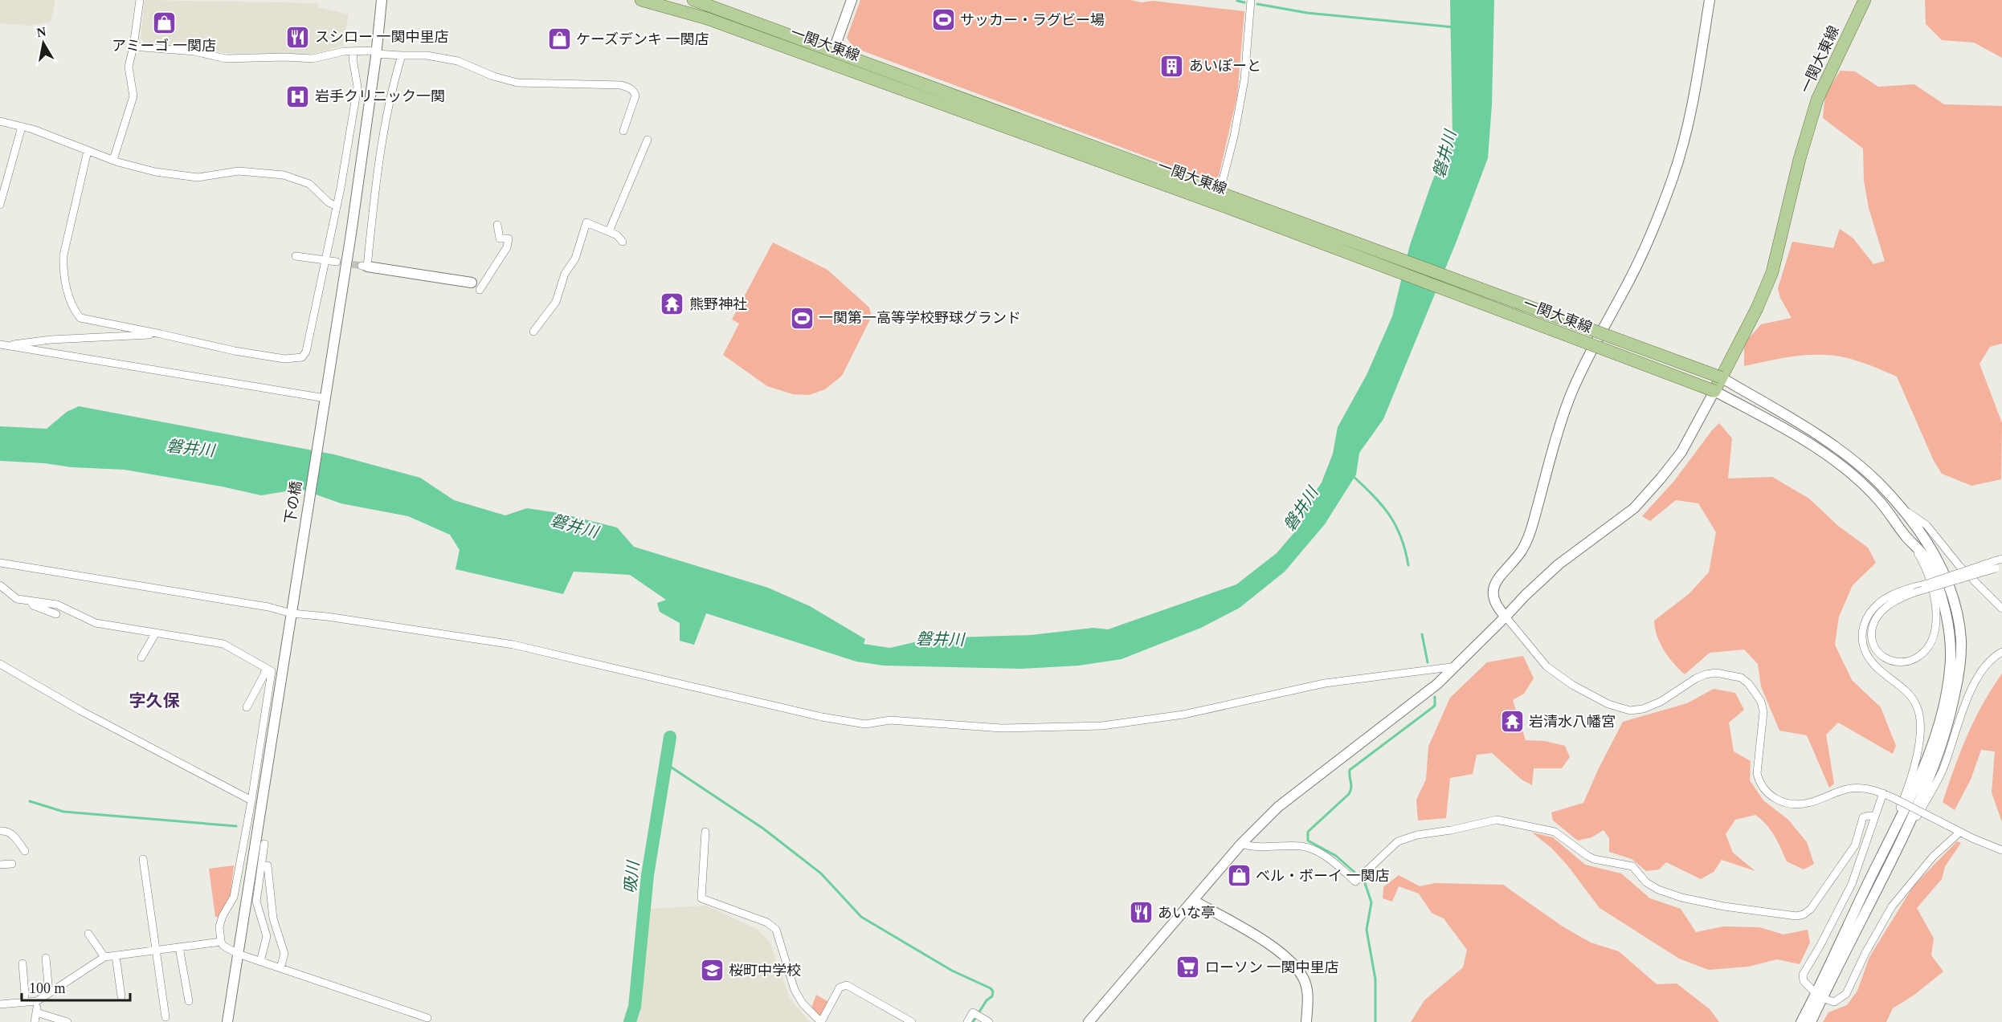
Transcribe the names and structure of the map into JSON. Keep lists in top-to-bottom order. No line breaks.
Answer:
{"streets":{"main road":["一関大東線"],"street":["下の橋"]},"districts":["字久保"],"water":["磐井川","吸川"],"places":{"sports":["サッカー・ラグビー場","一関第一高等学校野球グランド"],"shop":["アミーゴ 一関店","ケーズデンキ 一関店","ベル・ボーイ 一関店"],"restaurant":["スシロー 一関中里店","あいな亭"],"building":["あいぽーと"],"hospital":["岩手クリニック一関"],"temple":["熊野神社","岩清水八幡宮"],"supermarket":["ローソン 一関中里店"],"school or university":["桜町中学校"]},"scale_bar":"100 m","north":"top"}
